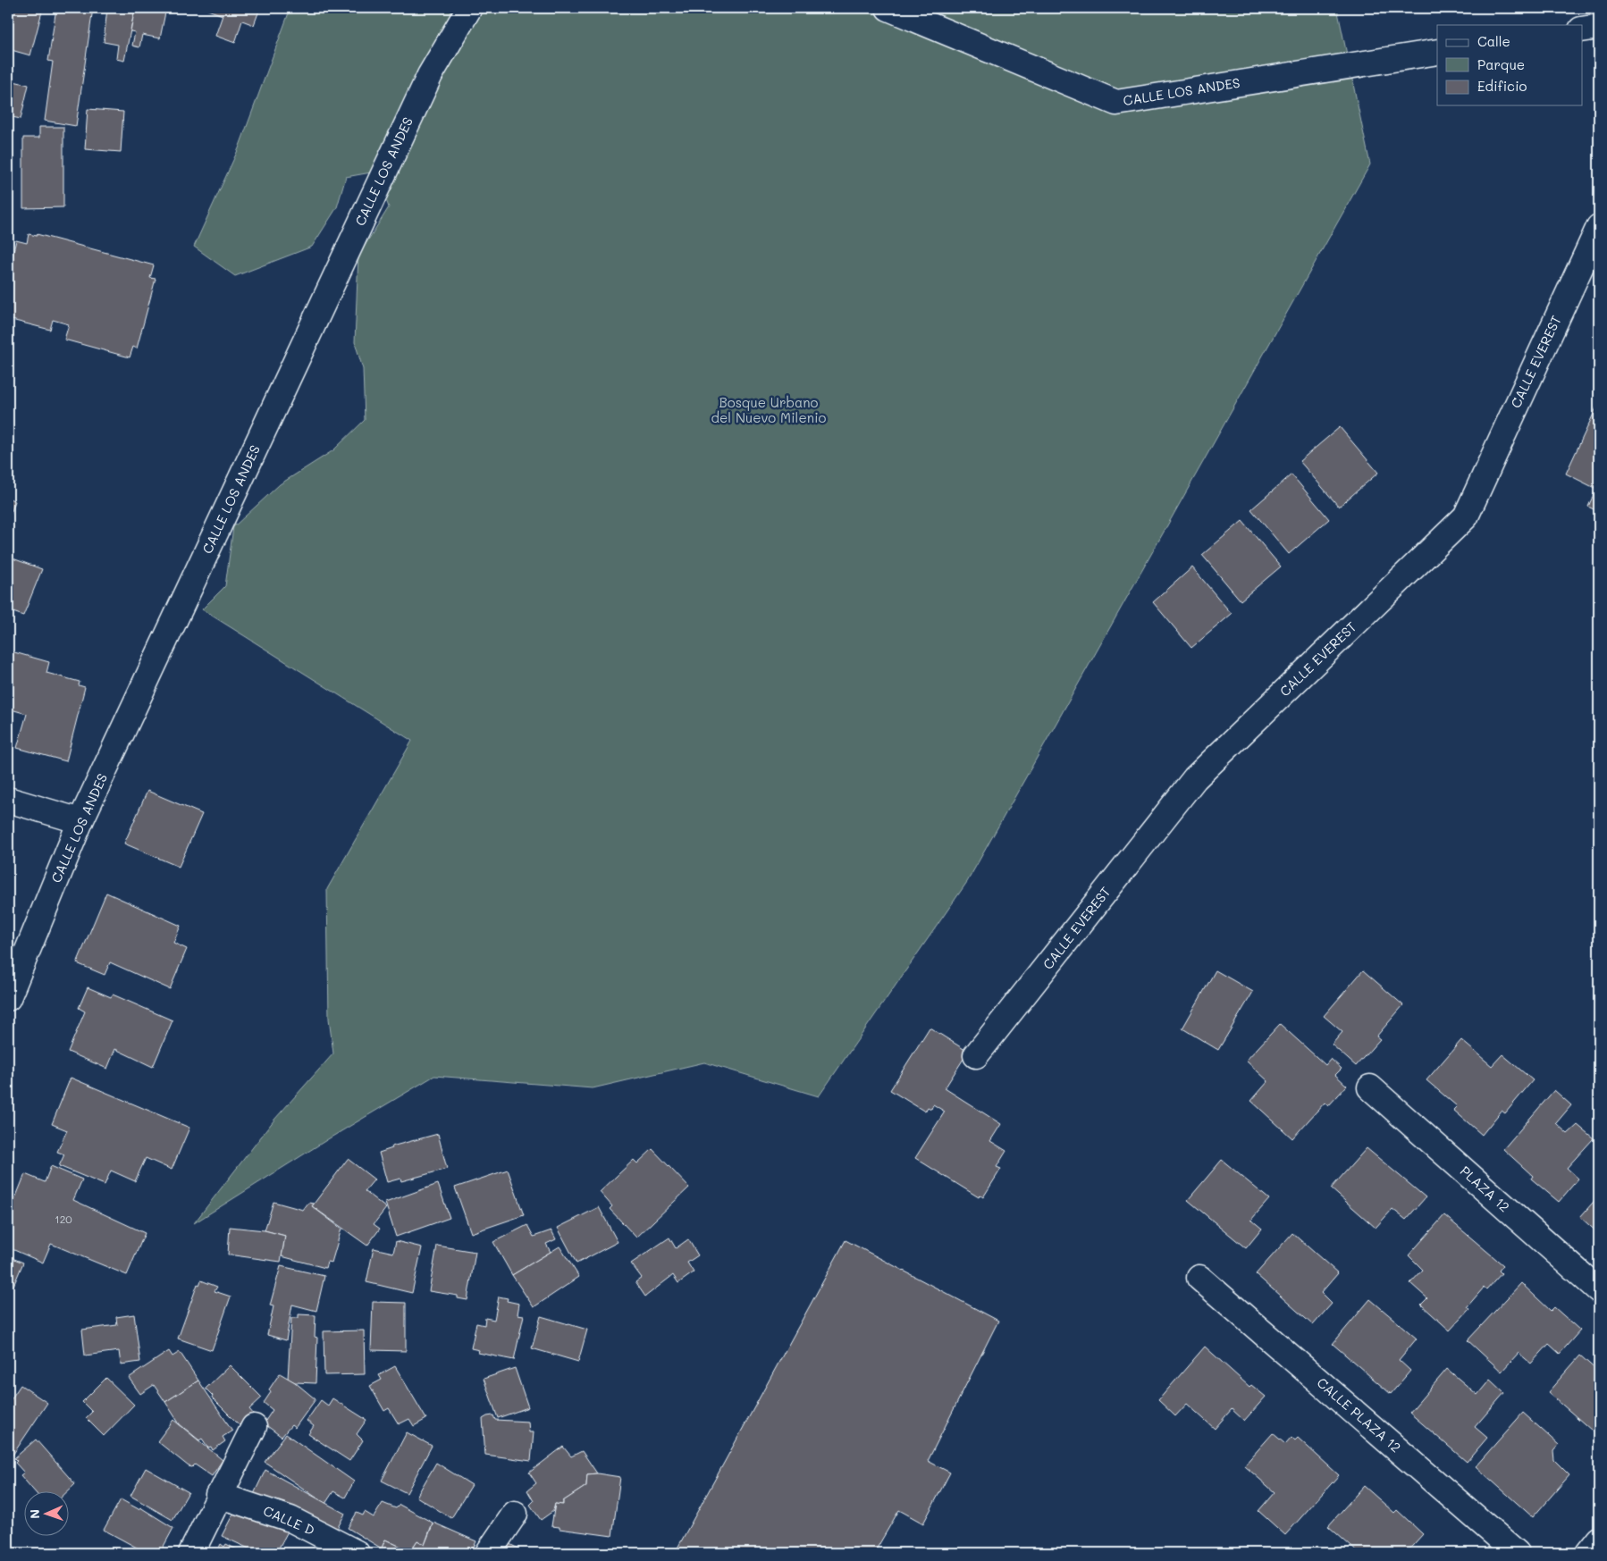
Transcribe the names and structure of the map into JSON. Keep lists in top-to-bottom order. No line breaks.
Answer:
{"streets":{"street":["CALLE LOS ANDES","CALLE EVEREST","PLAZA 12","CALLE PLAZA 12","CALLE D"]},"parks":["Bosque Urbano del Nuevo Milenio"],"house_numbers":["120"],"legend":["Calle","Parque","Edificio"],"north":"left"}
